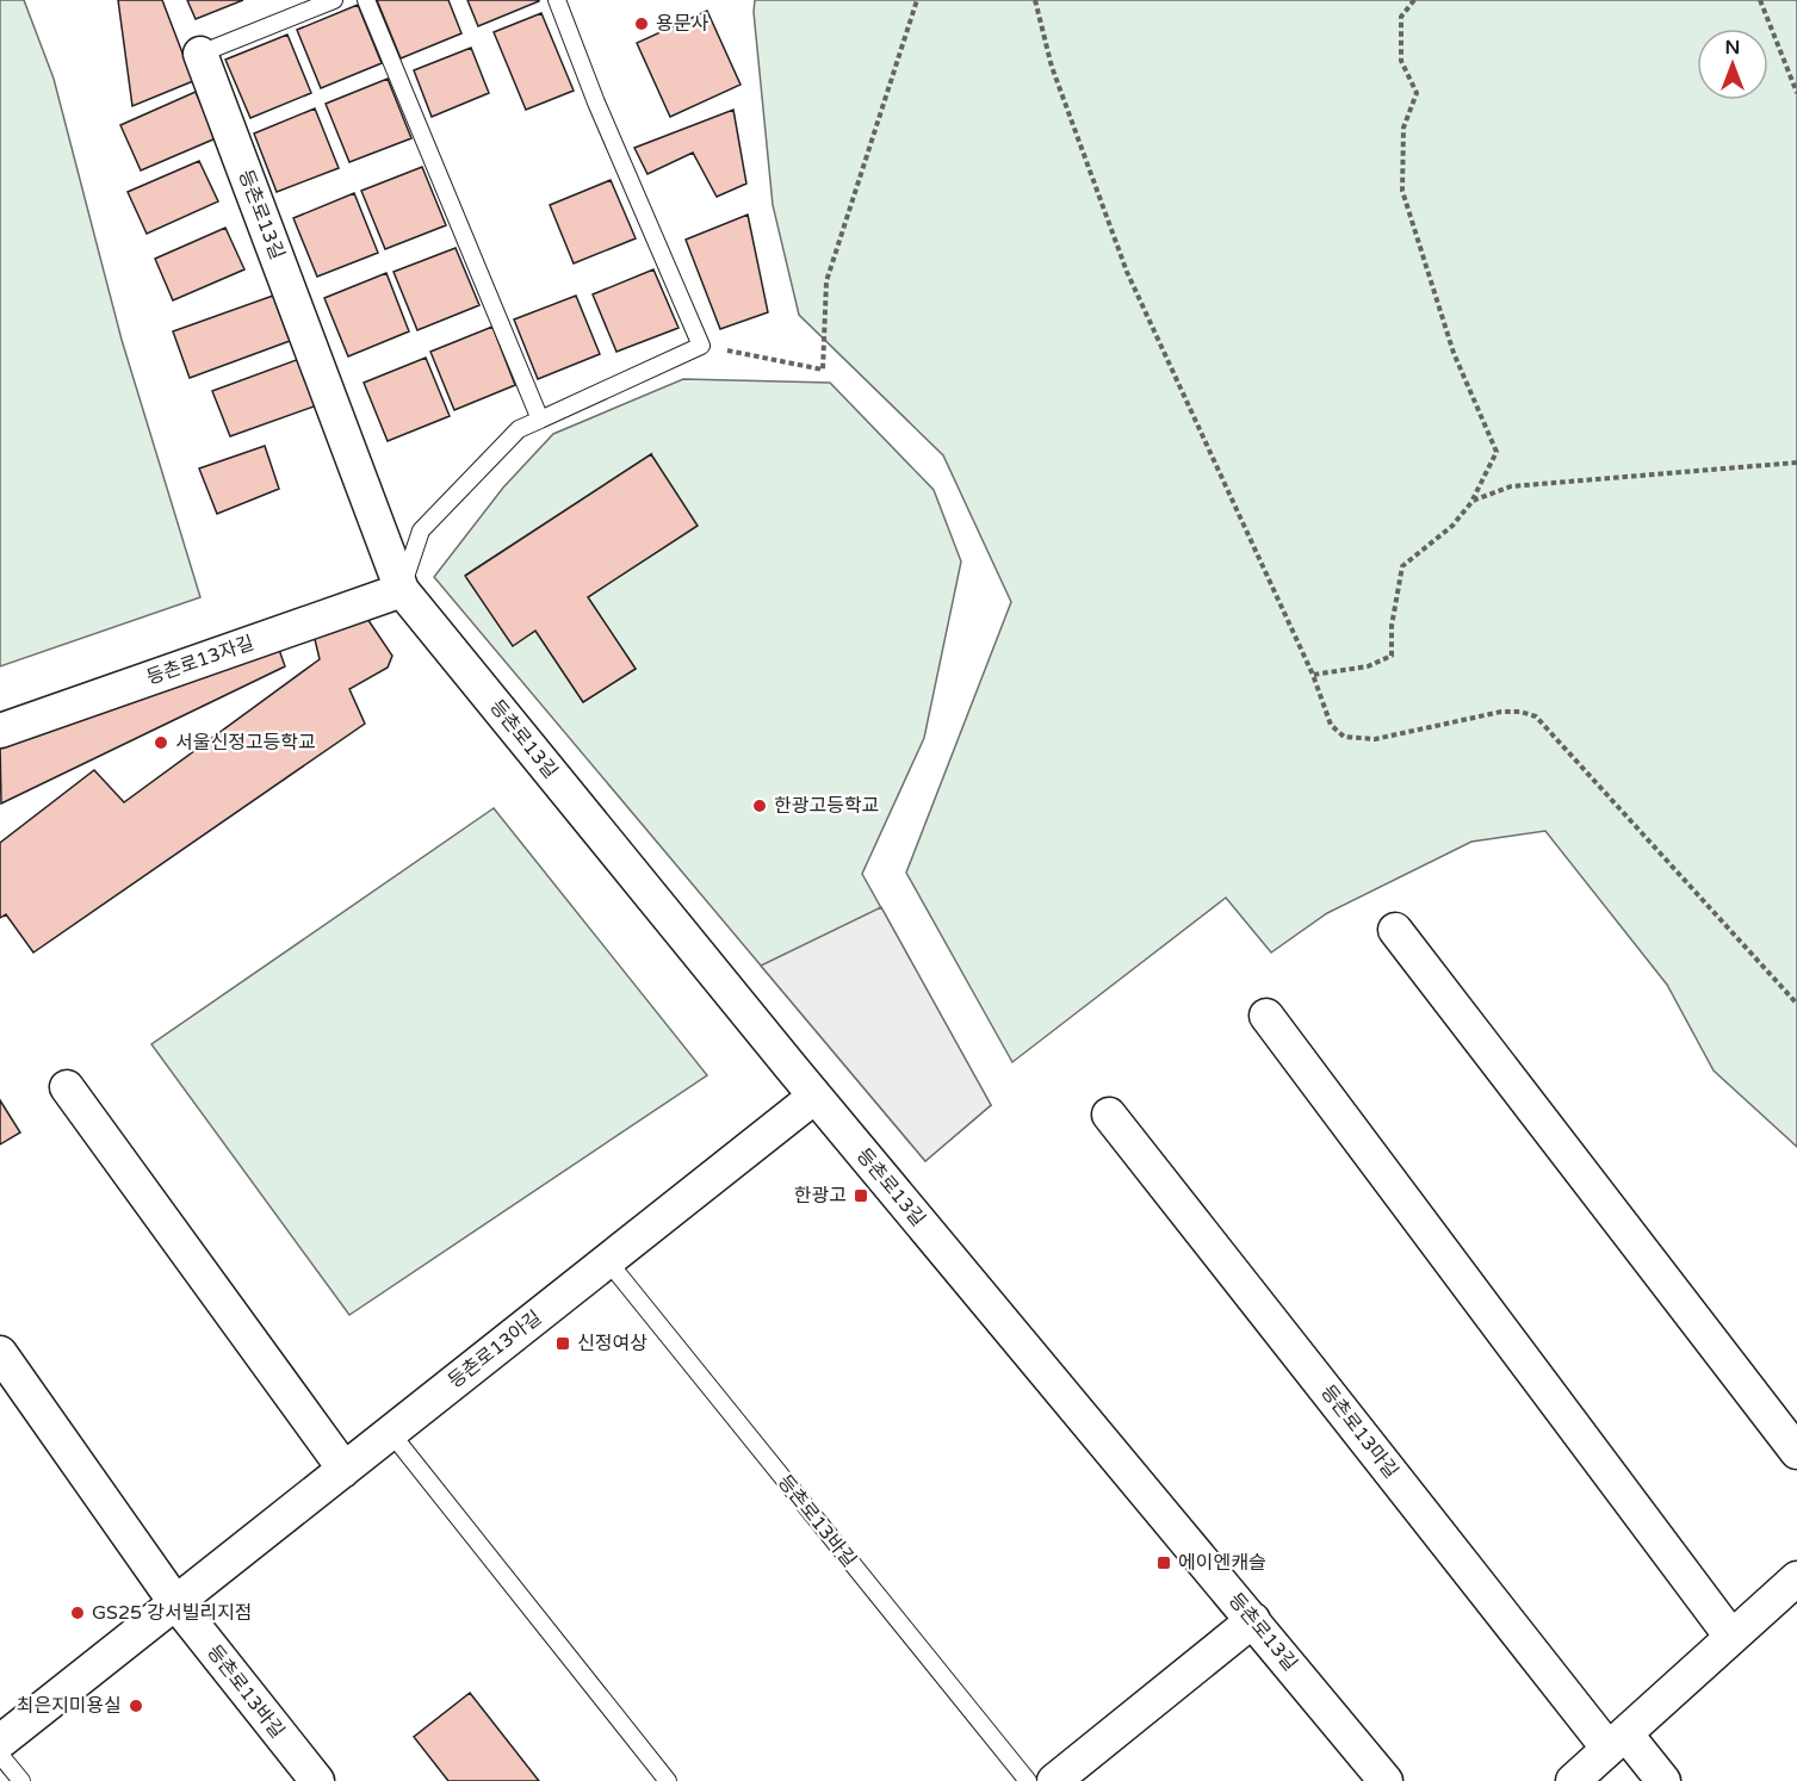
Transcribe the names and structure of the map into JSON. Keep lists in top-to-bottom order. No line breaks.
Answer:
{"streets":{"street":["등촌로13길","등촌로13자길","등촌로13아길","등촌로13마길","등촌로13바길"]},"crossings":[["등촌로13길","등촌로13자길"],["등촌로13길","등촌로13아길"],["등촌로13아길","등촌로13바길"]],"places":{"other":["용문사","서울신정고등학교","한광고등학교","GS25 강서빌리지점","최은지미용실"],"transit":["한광고","신정여상","에이엔캐슬"]},"north":"top"}
